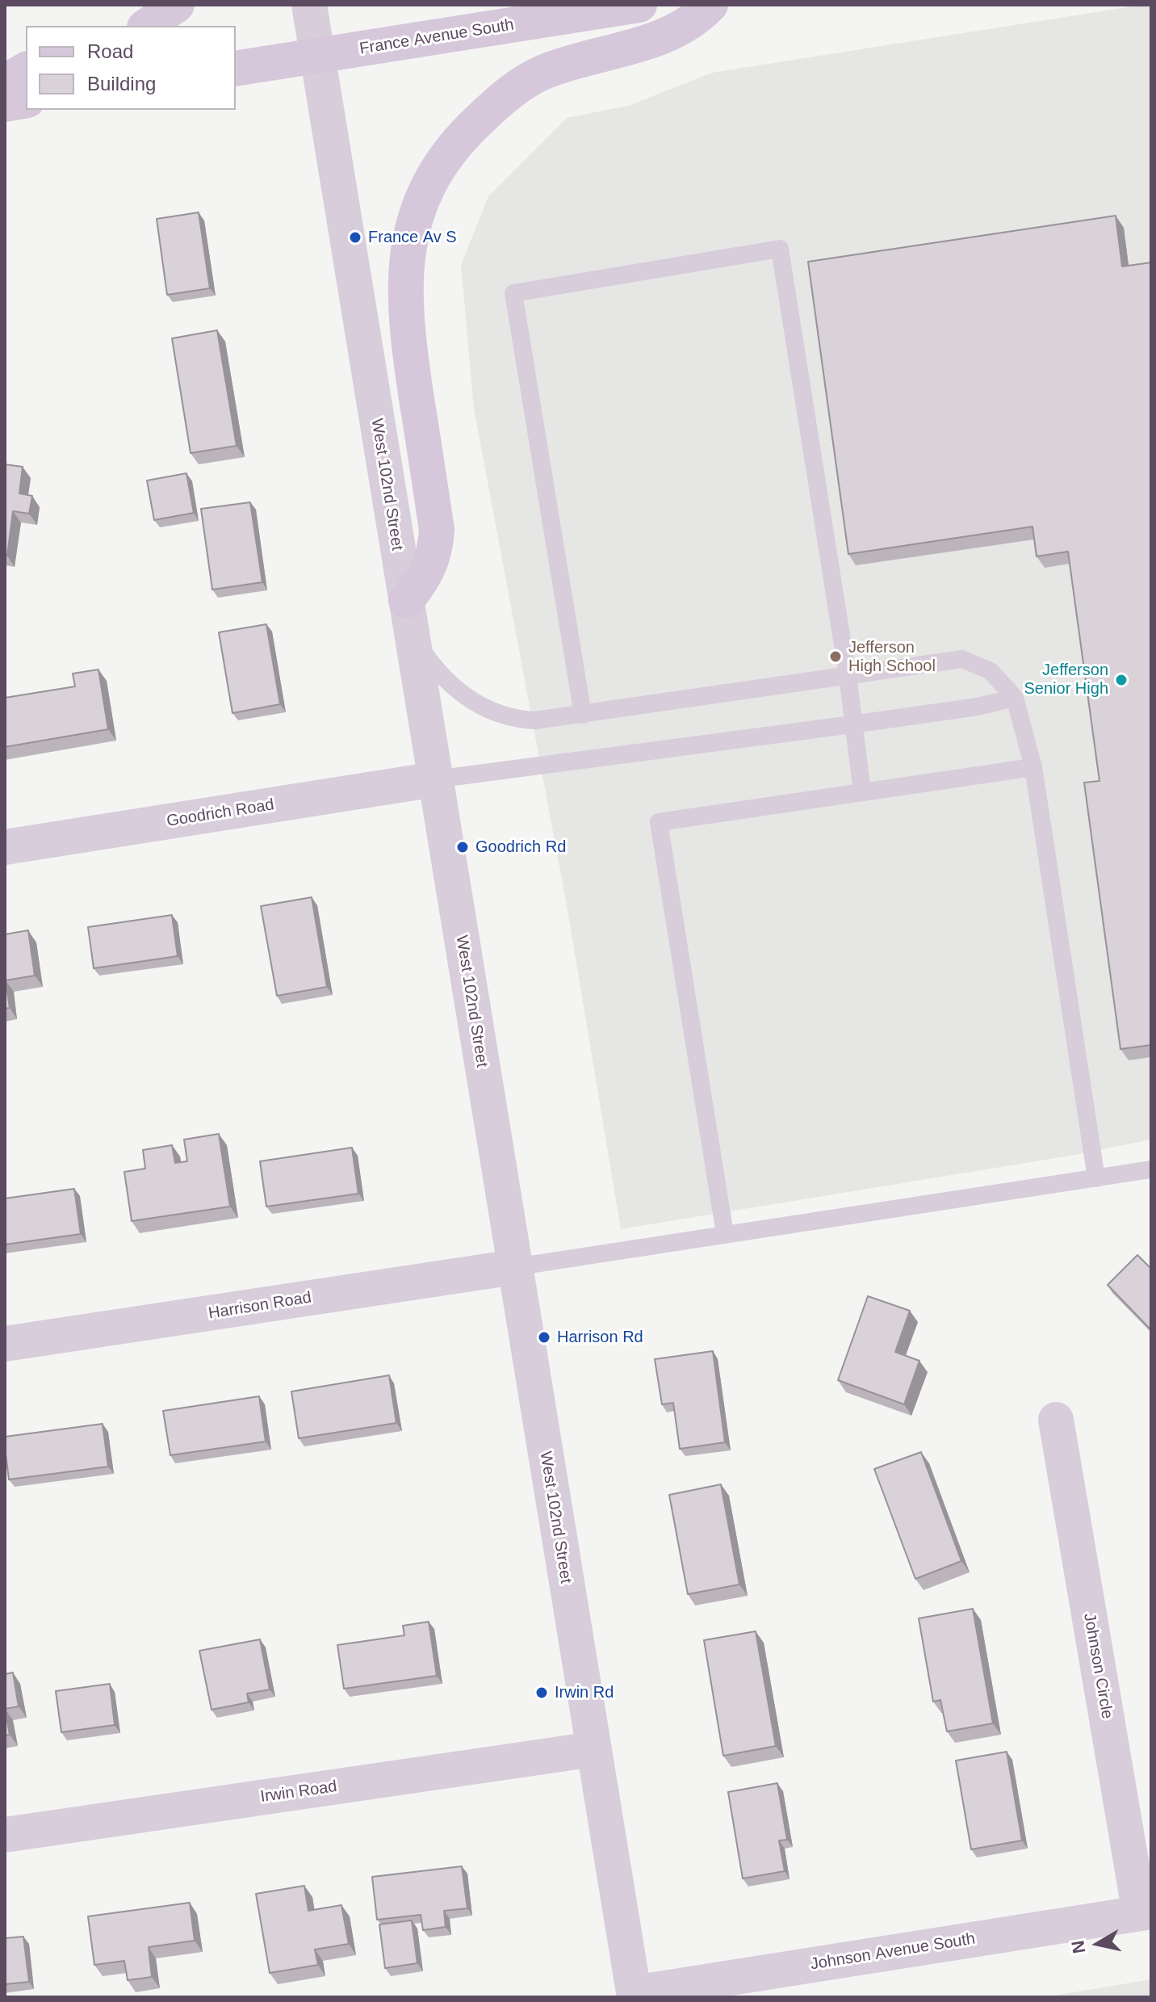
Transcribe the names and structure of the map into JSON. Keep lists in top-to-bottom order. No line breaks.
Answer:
{"streets":{"main road":["France Avenue South"],"street":["West 102nd Street","Goodrich Road","Harrison Road","Johnson Circle","Irwin Road","Johnson Avenue South"]},"crossings":[["France Avenue South","West 102nd Street"],["West 102nd Street","Goodrich Road"],["West 102nd Street","Harrison Road"],["West 102nd Street","Irwin Road"],["West 102nd Street","Johnson Avenue South"],["Johnson Circle","Johnson Avenue South"]],"places":["France Av S","Jefferson High School","Jefferson Senior High","Goodrich Rd","Harrison Rd","Irwin Rd"],"legend":["Road","Building"],"north":"left"}
